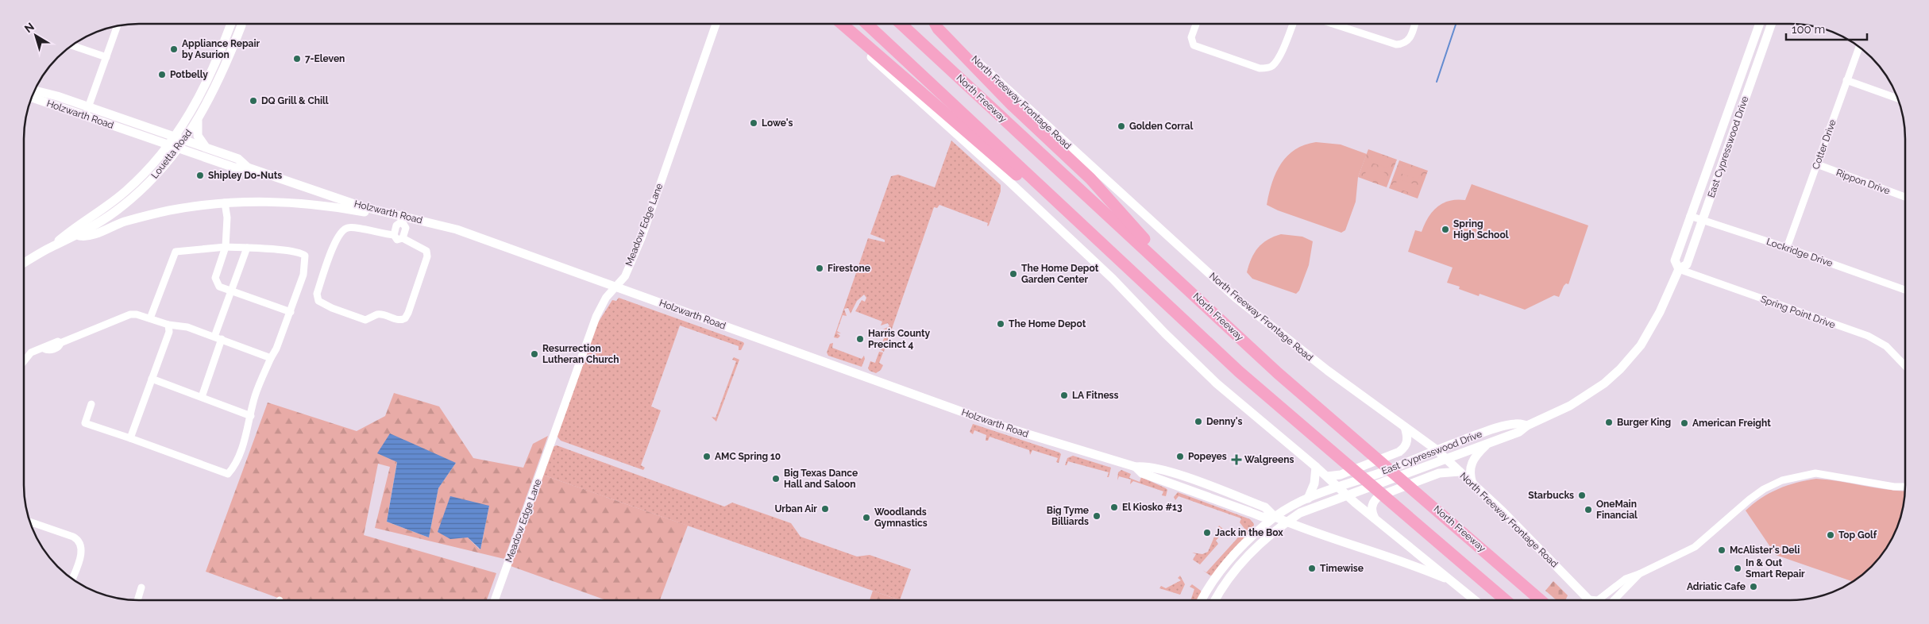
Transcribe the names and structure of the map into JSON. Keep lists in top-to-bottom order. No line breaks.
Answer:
{"streets":{"highway":["North Freeway"],"main road":["North Freeway Frontage Road","Holzwarth Road","East Cypresswood Drive","Louetta Road"],"street":["Cotter Drive","Rippon Drive","Meadow Edge Lane","Lockridge Drive","Spring Point Drive"]},"crossings":[["North Freeway Frontage Road","East Cypresswood Drive"],["Holzwarth Road","East Cypresswood Drive"],["Holzwarth Road","Louetta Road"],["Holzwarth Road","Meadow Edge Lane"],["Cotter Drive","Rippon Drive"],["Cotter Drive","Lockridge Drive"],["East Cypresswood Drive","Lockridge Drive"],["East Cypresswood Drive","Spring Point Drive"]],"places":{"other":["Appliance Repair by Asurion","7-Eleven","Potbelly","DQ Grill & Chill","Lowe's","Golden Corral","Shipley Do-Nuts","Spring High School","Firestone","The Home Depot Garden Center","The Home Depot","Harris County Precinct 4","Resurrection Lutheran Church","LA Fitness","Denny's","Burger King","American Freight","AMC Spring 10","Popeyes","Big Texas Dance Hall and Saloon","Starbucks","El Kiosko #13","Urban Air","OneMain Financial","Big Tyme Billiards","Woodlands Gymnastics","Jack in the Box","Top Golf","McAlister's Deli","Timewise","In & Out Smart Repair","Adriatic Cafe"],"health":["Walgreens"]},"scale_bar":"100 m","north":"top left"}
